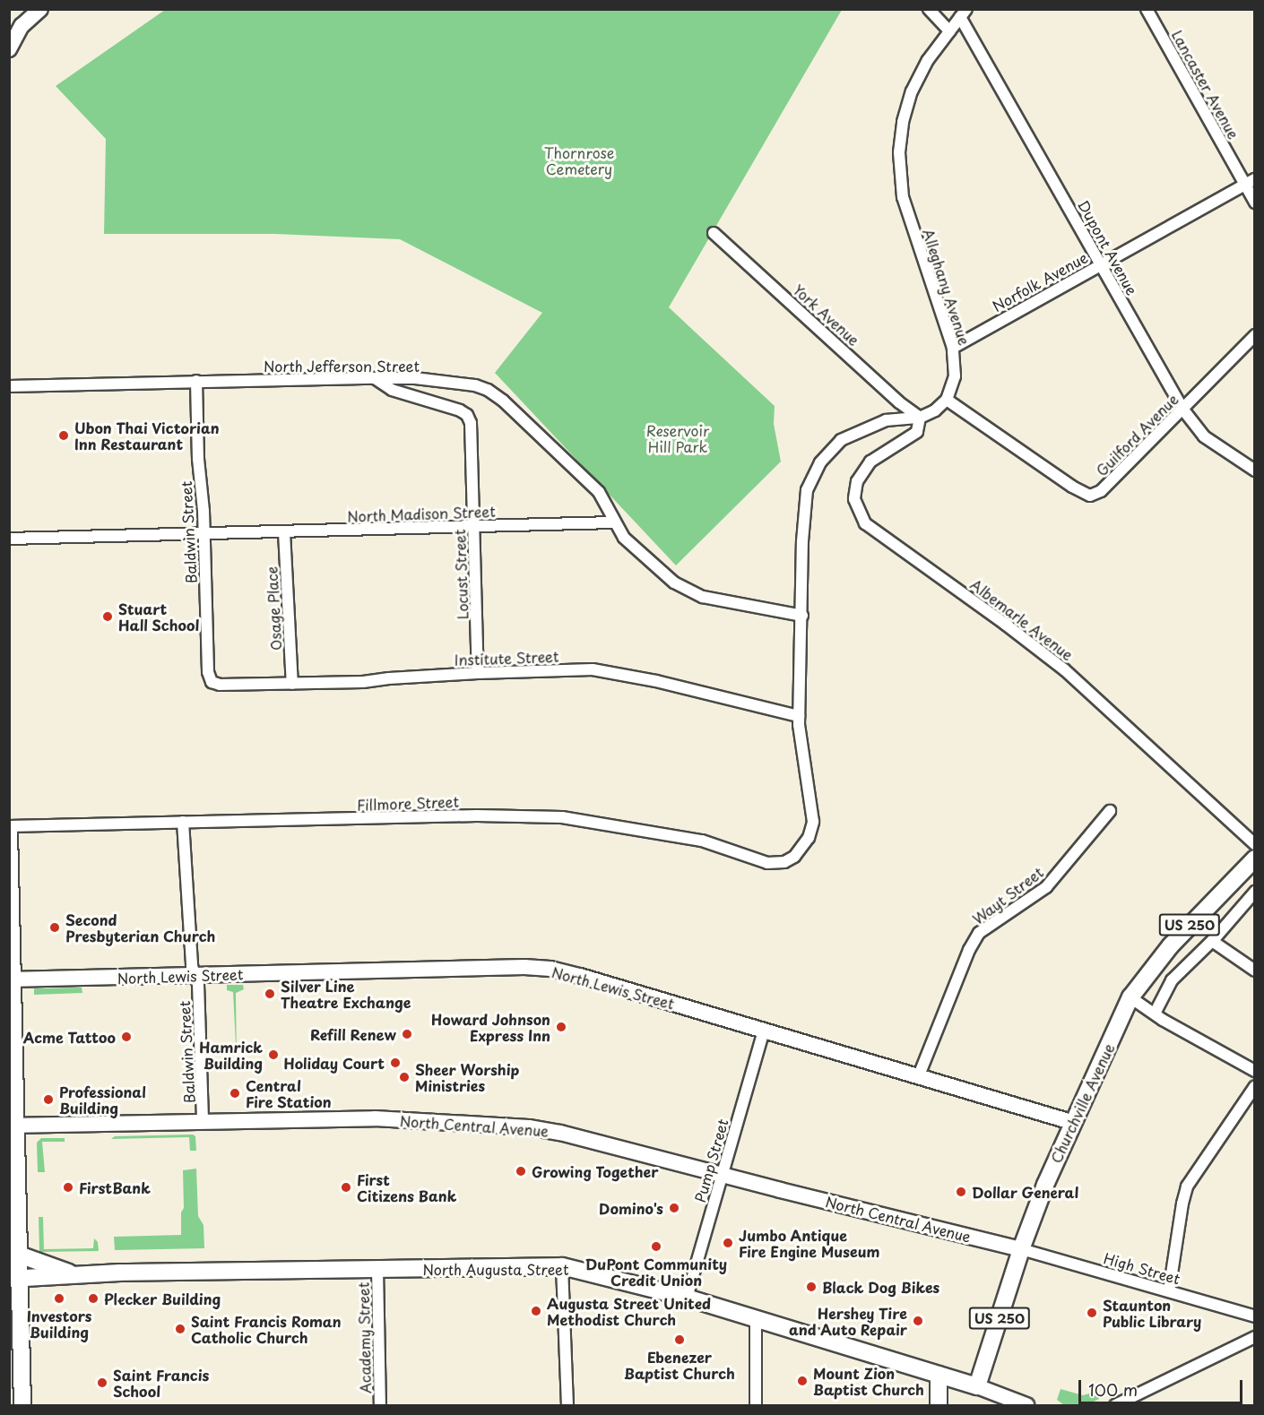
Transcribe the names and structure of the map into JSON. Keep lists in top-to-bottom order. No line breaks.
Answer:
{"streets":{"main road":["US 250","Churchville Avenue","North Augusta Street"],"street":["Lancaster Avenue","Dupont Avenue","Norfolk Avenue","Alleghany Avenue","York Avenue","North Jefferson Street","Guilford Avenue","North Madison Street","Baldwin Street","Locust Street","Osage Place","Albemarle Avenue","Institute Street","Fillmore Street","Wayt Street","North Lewis Street","North Central Avenue","Pump Street","High Street","Academy Street"]},"crossings":[["Lancaster Avenue","Norfolk Avenue"],["Dupont Avenue","Norfolk Avenue"],["Dupont Avenue","Alleghany Avenue"],["Dupont Avenue","Guilford Avenue"],["Norfolk Avenue","Alleghany Avenue"],["Alleghany Avenue","Guilford Avenue"],["York Avenue","Albemarle Avenue"],["North Jefferson Street","North Madison Street"],["North Jefferson Street","Baldwin Street"],["North Jefferson Street","Locust Street"],["North Madison Street","Baldwin Street"],["North Madison Street","Locust Street"],["North Madison Street","Osage Place"],["Baldwin Street","Institute Street"],["Baldwin Street","Fillmore Street"],["Baldwin Street","North Lewis Street"],["Baldwin Street","North Central Avenue"],["Locust Street","Institute Street"],["Osage Place","Institute Street"],["Institute Street","Fillmore Street"],["Wayt Street","North Lewis Street"],["North Lewis Street","Churchville Avenue"],["North Lewis Street","Pump Street"],["Churchville Avenue","North Central Avenue"],["Churchville Avenue","High Street"],["Churchville Avenue","North Augusta Street"],["North Central Avenue","Pump Street"],["North Central Avenue","High Street"],["Pump Street","North Augusta Street"],["North Augusta Street","Academy Street"]],"parks":["Thornrose Cemetery","Reservoir Hill Park"],"places":["Ubon Thai Victorian Inn Restaurant","Stuart Hall School","Second Presbyterian Church","Silver Line Theatre Exchange","Howard Johnson Express Inn","Refill Renew","Acme Tattoo","Hamrick Building","Holiday Court","Sheer Worship Ministries","Central Fire Station","Professional Building","Growing Together","FirstBank","First Citizens Bank","Dollar General","Domino's","Jumbo Antique Fire Engine Museum","DuPont Community Credit Union","Black Dog Bikes","Investors Building","Plecker Building","Augusta Street United Methodist Church","Staunton Public Library","Hershey Tire and Auto Repair","Saint Francis Roman Catholic Church","Ebenezer Baptist Church","Mount Zion Baptist Church","Saint Francis School"],"scale_bar":"100 m"}
